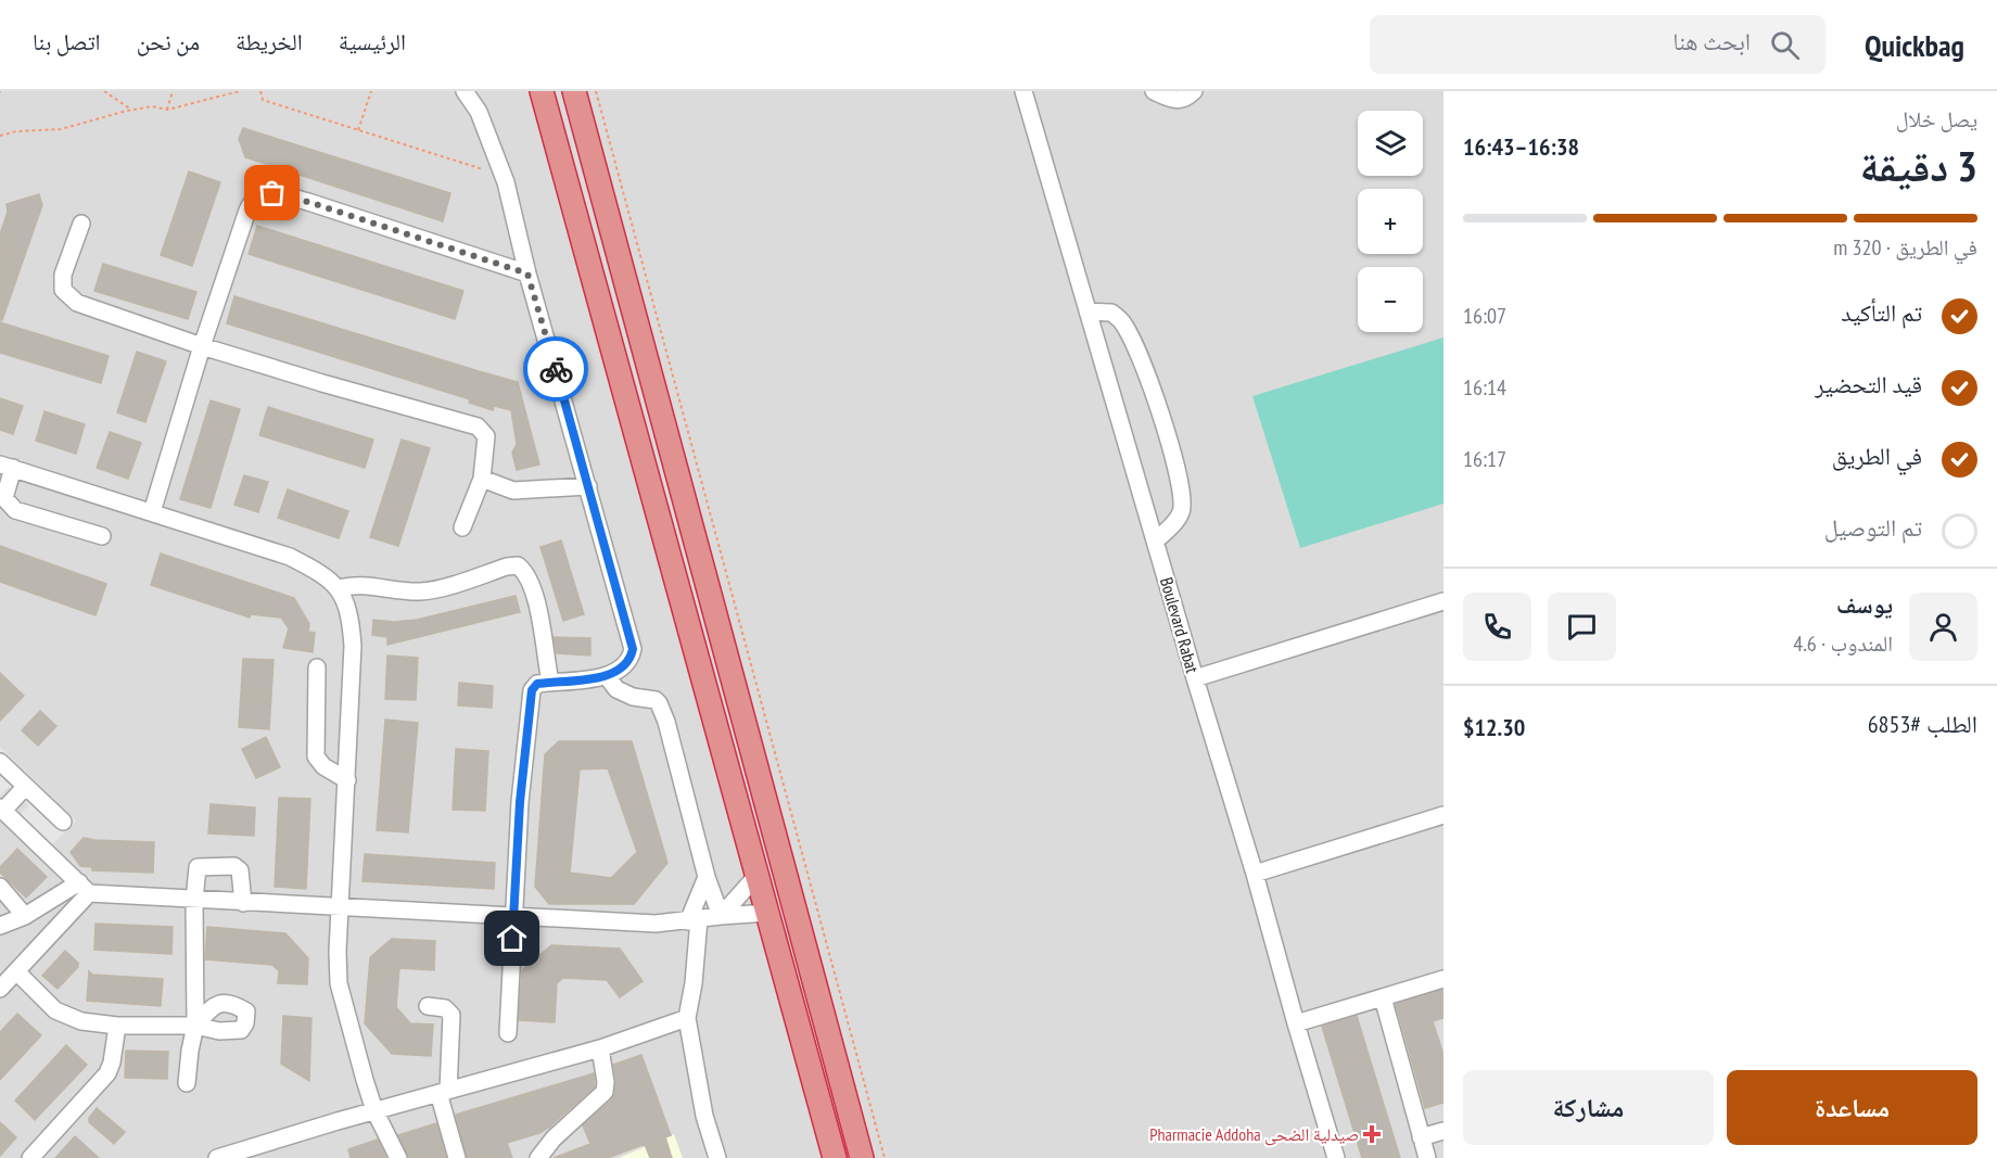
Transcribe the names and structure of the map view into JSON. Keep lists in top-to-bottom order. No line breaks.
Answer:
{"streets":{"street":["Boulevard Rabat"]},"places":{"health":["Pharmacie Addoha صيدلية الضحى"]},"page":{"header":"Quickbag","search":"ابحث هنا","nav":["الرئيسية","الخريطة","من نحن","اتصل بنا"],"heading":["3 دقيقة","يصل خلال","16:38–16:43"],"panel":["يوسف","المندوب · 4.6","الطلب #6853","$12.30"],"map_buttons":["+","−"],"bar":"في الطريق · 320 m","list":[["تم التأكيد","16:07"],["قيد التحضير","16:14"],["في الطريق","16:17"],"تم التوصيل"],"buttons":["مساعدة","مشاركة"]}}
